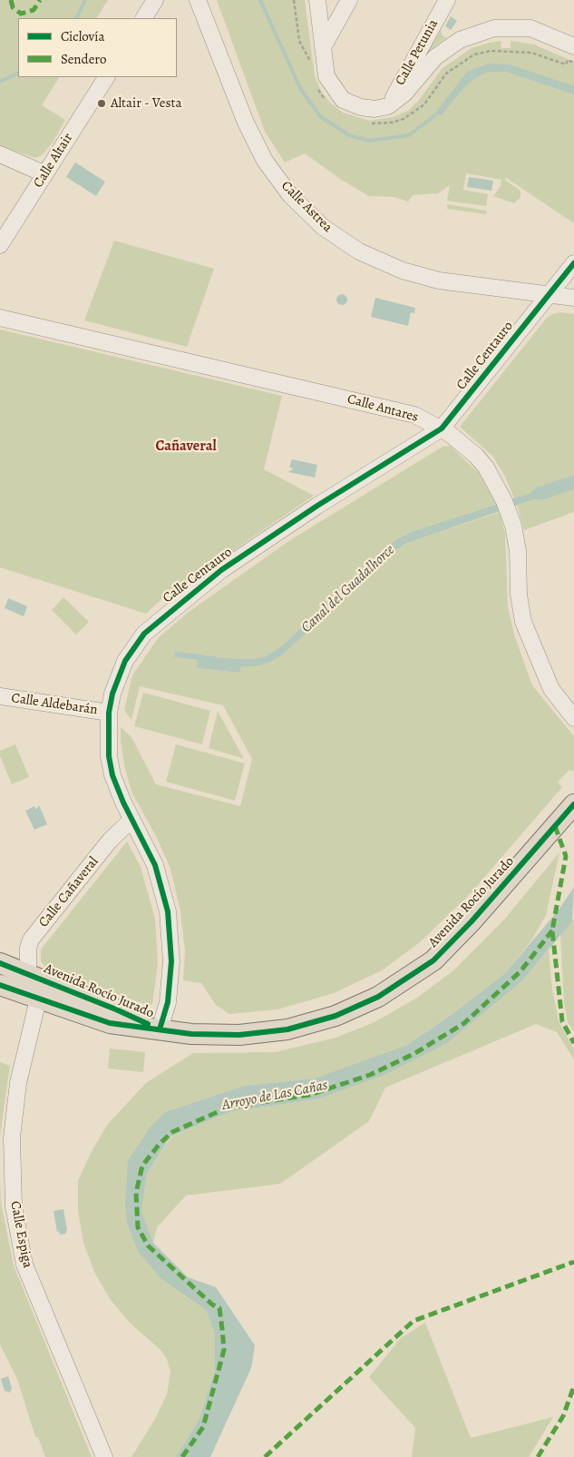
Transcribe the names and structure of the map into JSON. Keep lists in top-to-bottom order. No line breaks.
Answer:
{"streets":{"main road":["Avenida Rocío Jurado"],"street":["Calle Petunia","Calle Altair","Calle Astrea","Calle Centauro","Calle Antares","Calle Aldebarán","Calle Cañaveral","Calle Espiga"]},"crossings":[["Calle Astrea","Calle Centauro"],["Calle Centauro","Calle Antares"],["Calle Centauro","Calle Aldebarán"],["Calle Centauro","Calle Cañaveral"],["Calle Centauro","Avenida Rocío Jurado"],["Calle Cañaveral","Avenida Rocío Jurado"],["Avenida Rocío Jurado","Calle Espiga"]],"districts":["Cañaveral"],"water":["Canal del Guadalhorce","Arroyo de Las Cañas"],"places":["Altair - Vesta"],"legend":["Ciclovía","Sendero"]}
